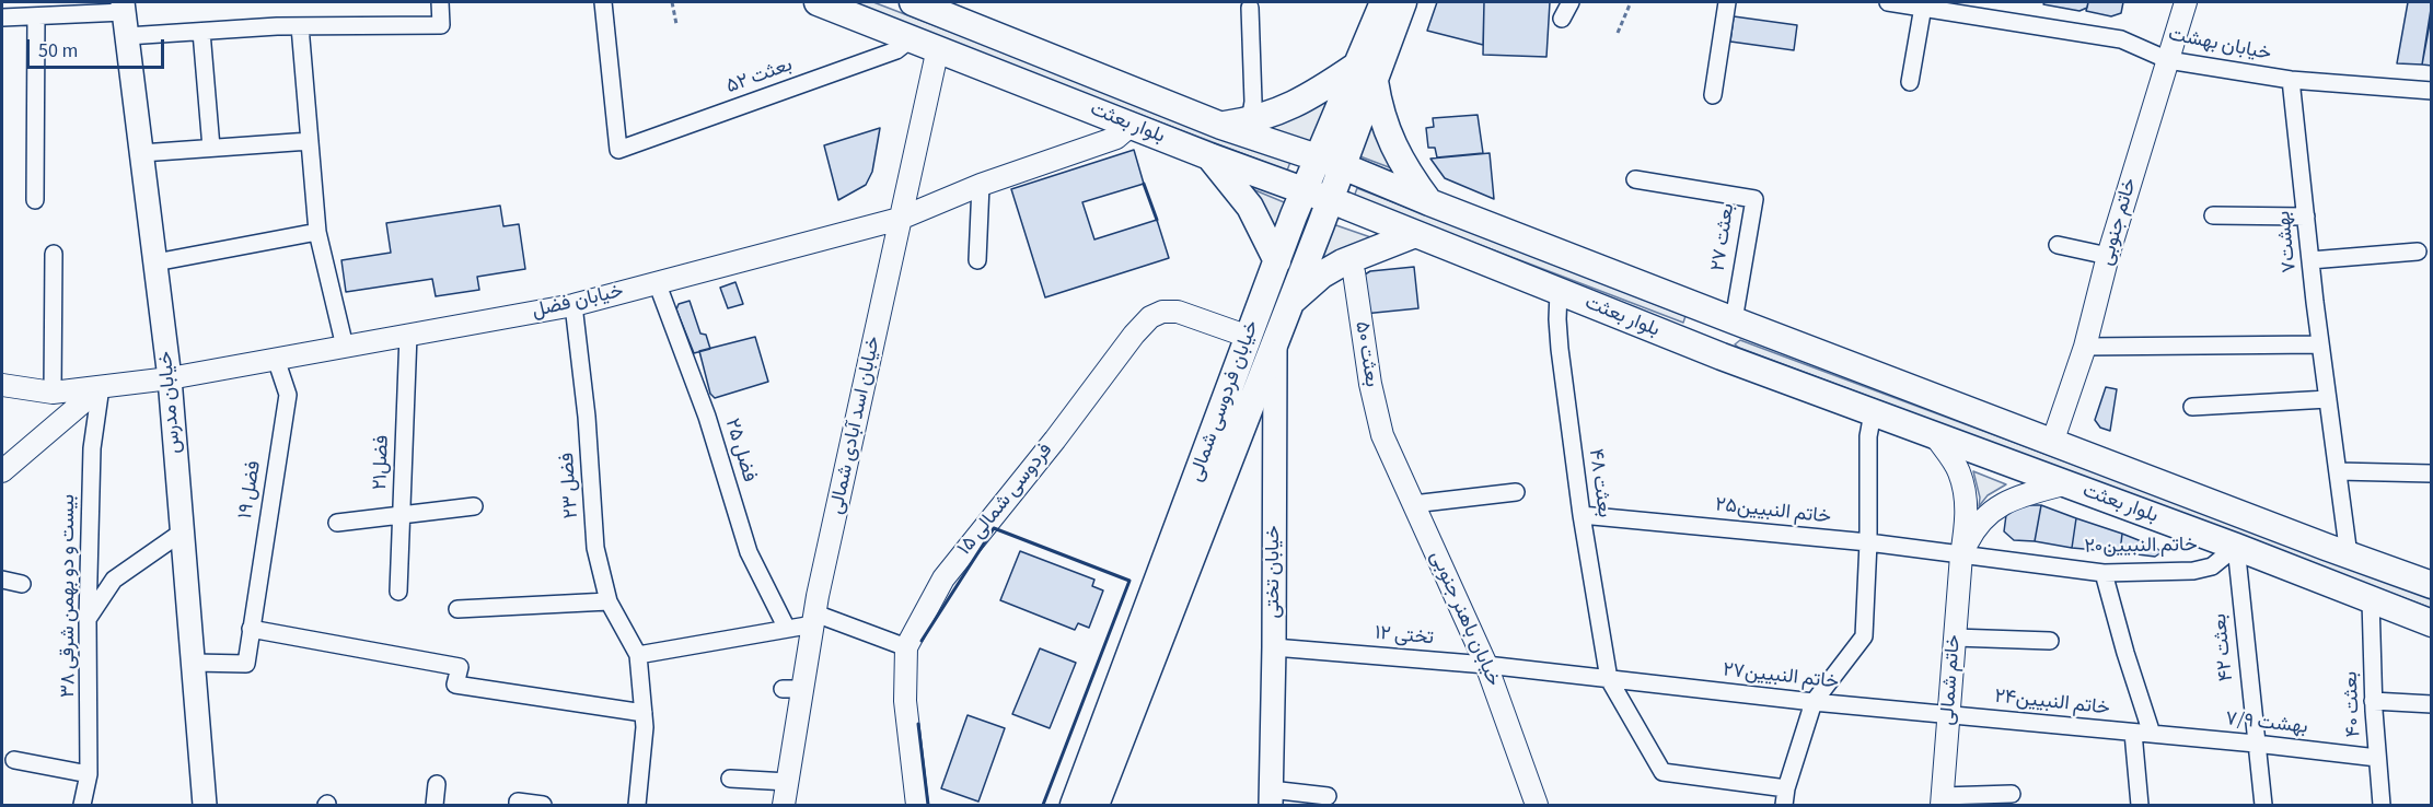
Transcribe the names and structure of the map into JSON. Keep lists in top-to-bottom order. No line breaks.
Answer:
{"streets":{"main road":["بلوار بعثت","خیابان فردوسی شمالی","خیابان مدرس","خیابان تختی"],"street":["خیابان بهشت","بعثت ۵۲","خاتم جنوبی","بعثت ۲۷","بهشت۷","خیابان فضل","بعثت ۵۰","خیابان اسد آبادی شمالی","فضل ۲۵","فضل۲۱","بعثت ۴۸","فضل ۲۳","فضل ۱۹","فردوسی شمالی ۱۵","خاتم النبیین۲۵","خاتم النبیین۲۰","بیست و دو بهمن شرقی ۳۸","خیابان باهنر جنوبی","تختی ۱۲","بعثت ۴۲","خاتم النبیین۲۷","خاتم شمالی","خاتم النبیین۲۴","بعثت ۴۰","بهشت ۷/۹"]},"crossings":[["خیابان بهشت","خاتم جنوبی"],["خیابان بهشت","بهشت۷"],["بعثت ۵۲","بلوار بعثت"],["بلوار بعثت","خاتم جنوبی"],["بلوار بعثت","بعثت ۲۷"],["بلوار بعثت","بهشت۷"],["بلوار بعثت","خیابان فضل"],["بلوار بعثت","خیابان فردوسی شمالی"],["بلوار بعثت","خیابان اسد آبادی شمالی"],["بلوار بعثت","بعثت ۴۸"],["بلوار بعثت","خاتم النبیین۲۰"],["بلوار بعثت","بعثت ۴۲"],["بلوار بعثت","خاتم شمالی"],["بلوار بعثت","بعثت ۴۰"],["خیابان فضل","خیابان مدرس"],["خیابان فضل","خیابان اسد آبادی شمالی"],["خیابان فضل","فضل ۲۵"],["خیابان فضل","فضل۲۱"],["خیابان فضل","فضل ۲۳"],["خیابان فضل","فضل ۱۹"],["خیابان فضل","بیست و دو بهمن شرقی ۳۸"],["بعثت ۵۰","خیابان باهنر جنوبی"],["خیابان فردوسی شمالی","فردوسی شمالی ۱۵"],["خیابان فردوسی شمالی","خیابان تختی"],["خیابان مدرس","فضل ۱۹"],["بعثت ۴۸","خاتم النبیین۲۵"],["بعثت ۴۸","تختی ۱۲"],["بعثت ۴۸","خاتم النبیین۲۷"],["خاتم النبیین۲۵","خاتم النبیین۲۰"],["خاتم النبیین۲۵","خاتم شمالی"],["خاتم النبیین۲۰","بعثت ۴۲"],["خاتم النبیین۲۰","خاتم شمالی"],["خیابان تختی","تختی ۱۲"],["خیابان باهنر جنوبی","تختی ۱۲"],["تختی ۱۲","خاتم النبیین۲۷"],["بعثت ۴۲","بهشت ۷/۹"],["خاتم النبیین۲۷","خاتم شمالی"],["خاتم النبیین۲۷","خاتم النبیین۲۴"],["خاتم شمالی","خاتم النبیین۲۴"],["خاتم النبیین۲۴","بهشت ۷/۹"],["بعثت ۴۰","بهشت ۷/۹"]],"scale_bar":"50 m"}
